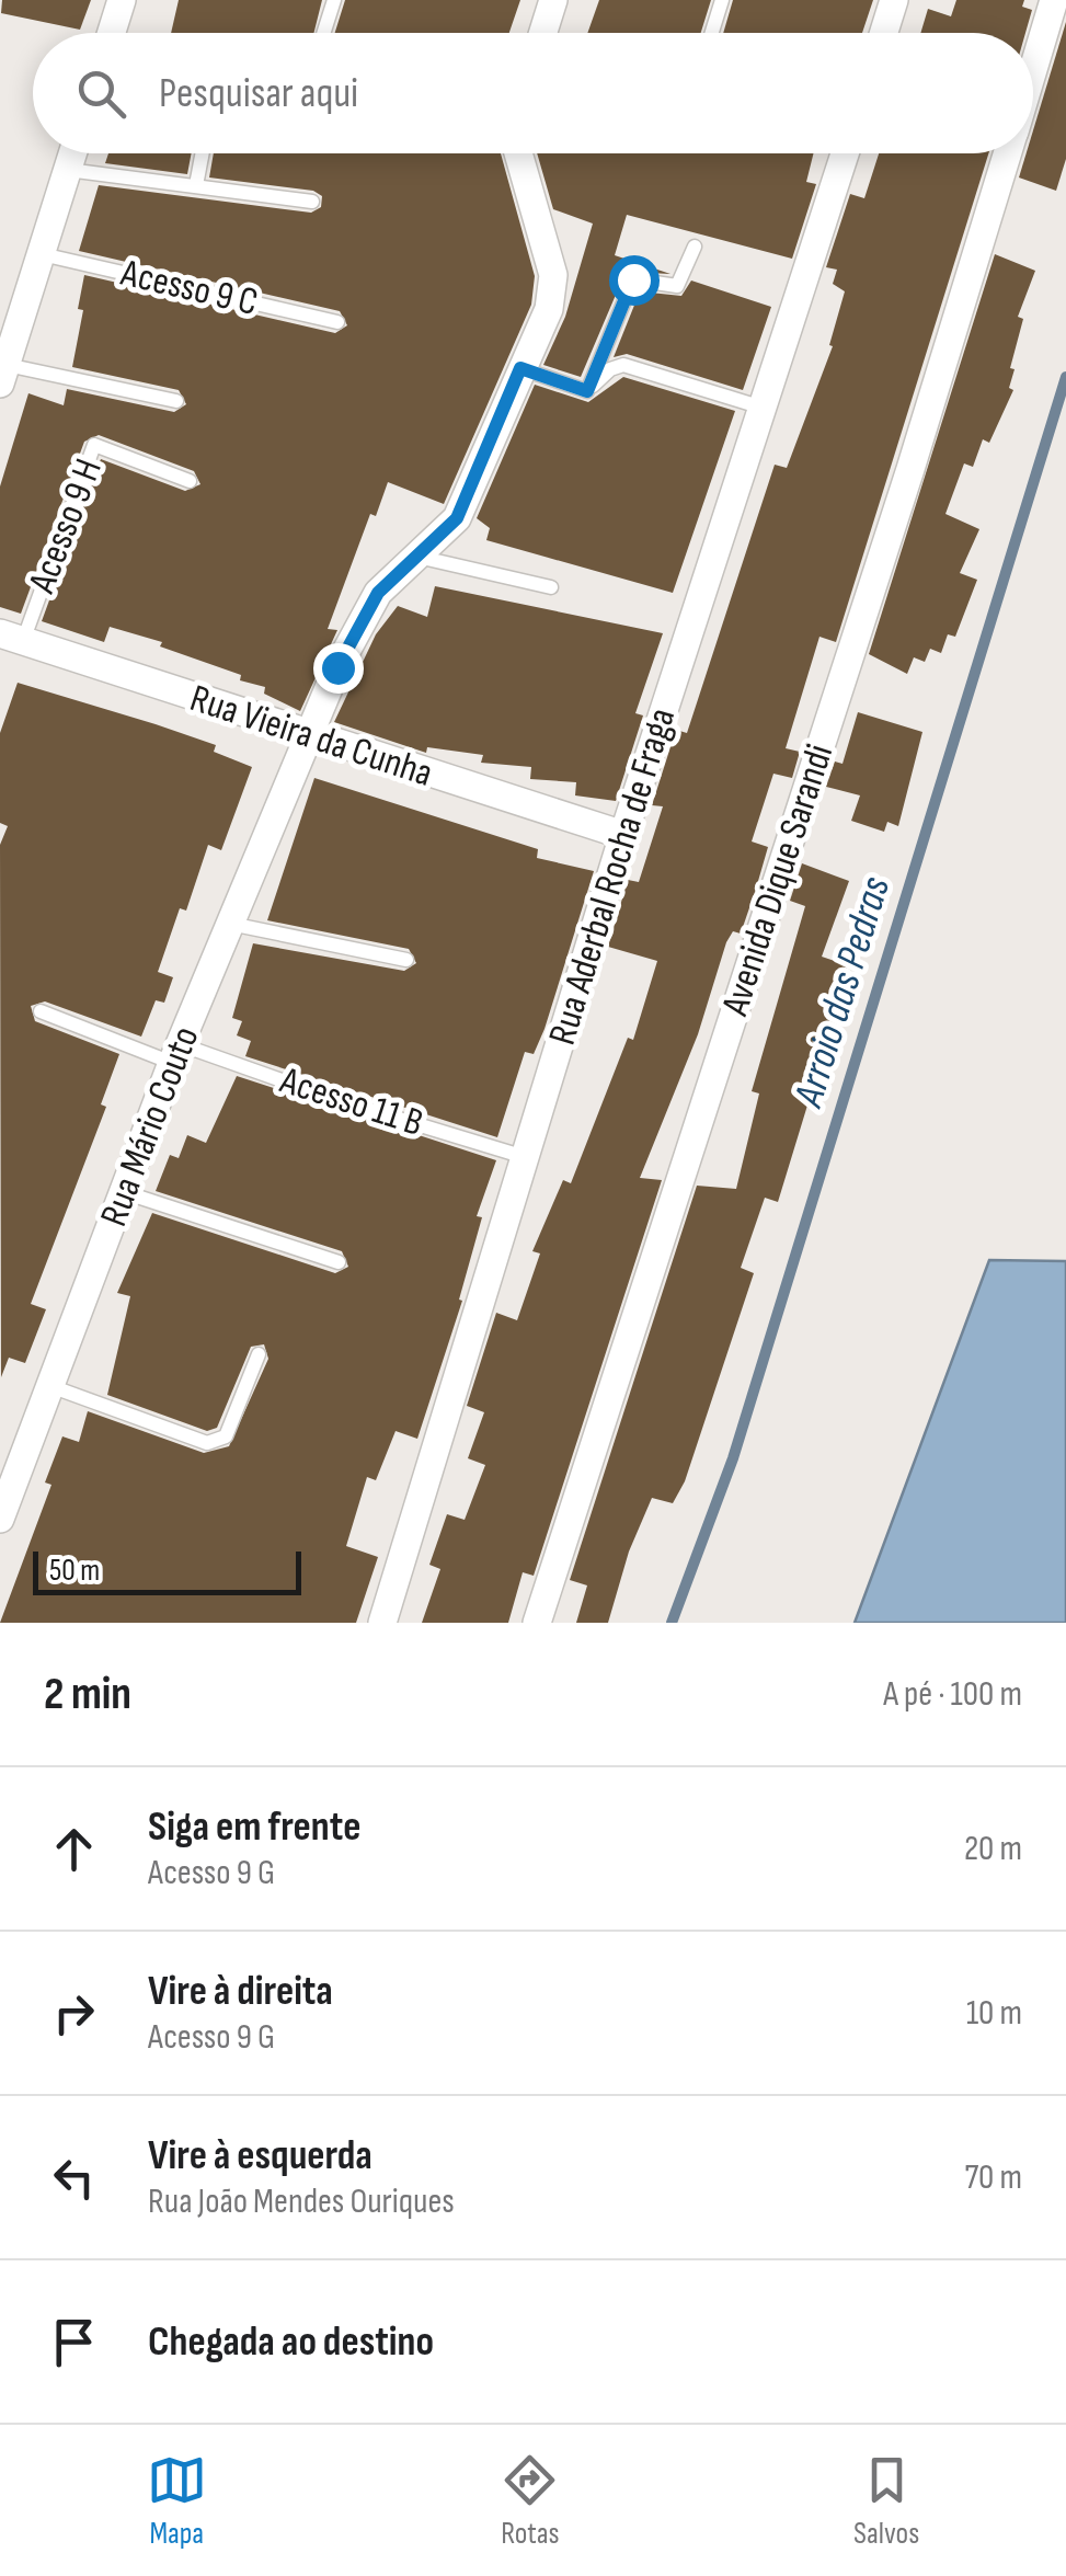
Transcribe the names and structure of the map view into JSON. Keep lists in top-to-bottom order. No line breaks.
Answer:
{"streets":{"street":["Rua Vieira da Cunha","Rua Aderbal Rocha de Fraga","Avenida Dique Sarandi","Rua Mário Couto"],"lane":["Acesso 9 C","Acesso 9 H","Acesso 11 B"]},"crossings":[["Acesso 9 H","Rua Vieira da Cunha"],["Rua Vieira da Cunha","Rua Aderbal Rocha de Fraga"],["Rua Vieira da Cunha","Rua Mário Couto"],["Rua Aderbal Rocha de Fraga","Acesso 11 B"],["Acesso 11 B","Rua Mário Couto"]],"water":["Arroio das Pedras"],"scale_bar":"50 m","page":{"search":"Pesquisar aqui","scale":"50 m","heading":["2 min","A pé · 100 m"],"list":[["Siga em frente","Acesso 9 G","20 m"],["Vire à direita","Acesso 9 G","10 m"],["Vire à esquerda","Rua João Mendes Ouriques","70 m"],"Chegada ao destino"],"nav":["Mapa","Rotas","Salvos"]}}
